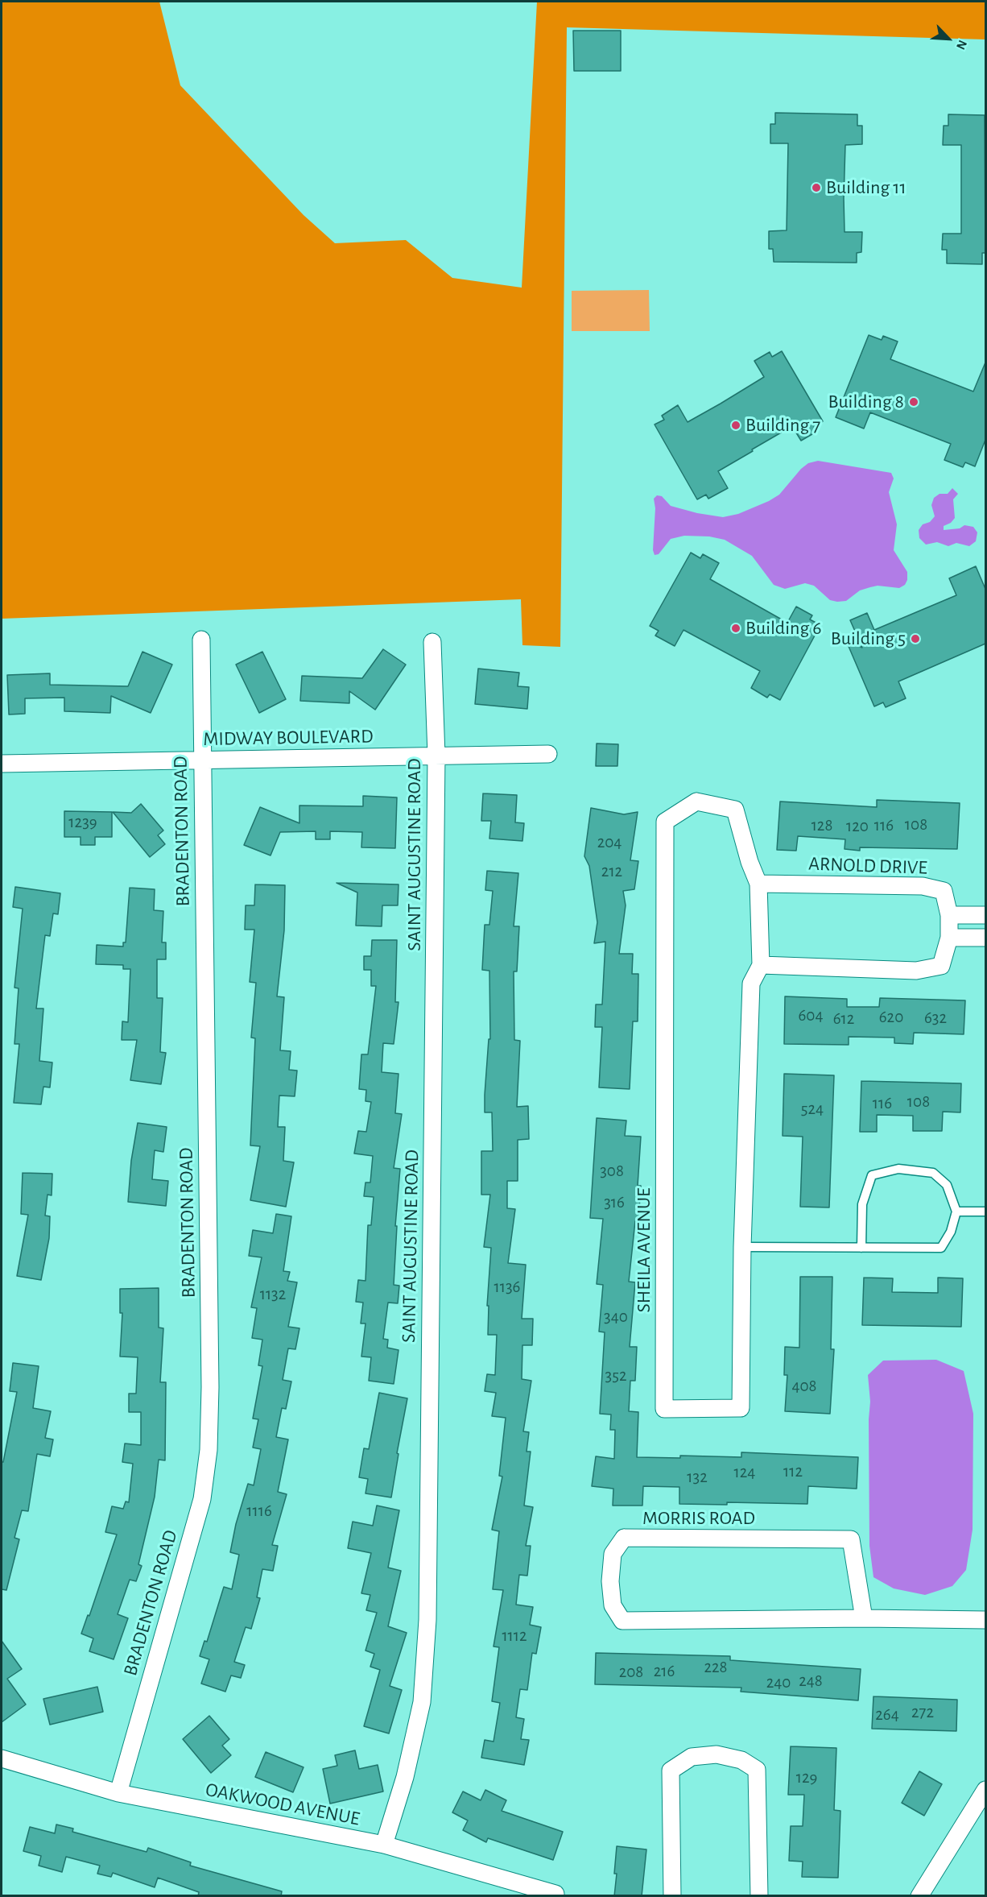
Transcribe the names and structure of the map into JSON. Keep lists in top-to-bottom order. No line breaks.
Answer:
{"streets":{"street":["MIDWAY BOULEVARD","BRADENTON ROAD","SAINT AUGUSTINE ROAD","ARNOLD DRIVE","SHEILA AVENUE","MORRIS ROAD","OAKWOOD AVENUE"]},"crossings":[["MIDWAY BOULEVARD","BRADENTON ROAD"],["MIDWAY BOULEVARD","SAINT AUGUSTINE ROAD"],["BRADENTON ROAD","OAKWOOD AVENUE"],["SAINT AUGUSTINE ROAD","OAKWOOD AVENUE"],["ARNOLD DRIVE","SHEILA AVENUE"]],"places":["Building 11","Building 8","Building 7","Building 6","Building 5"],"house_numbers":["1239","108","128","116","120","204","212","604","620","632","612","108","116","524","308","316","1136","1132","340","352","408","112","124","132","1116","1112","228","216","208","248","240","272","264","129"],"north":"bottom right"}
